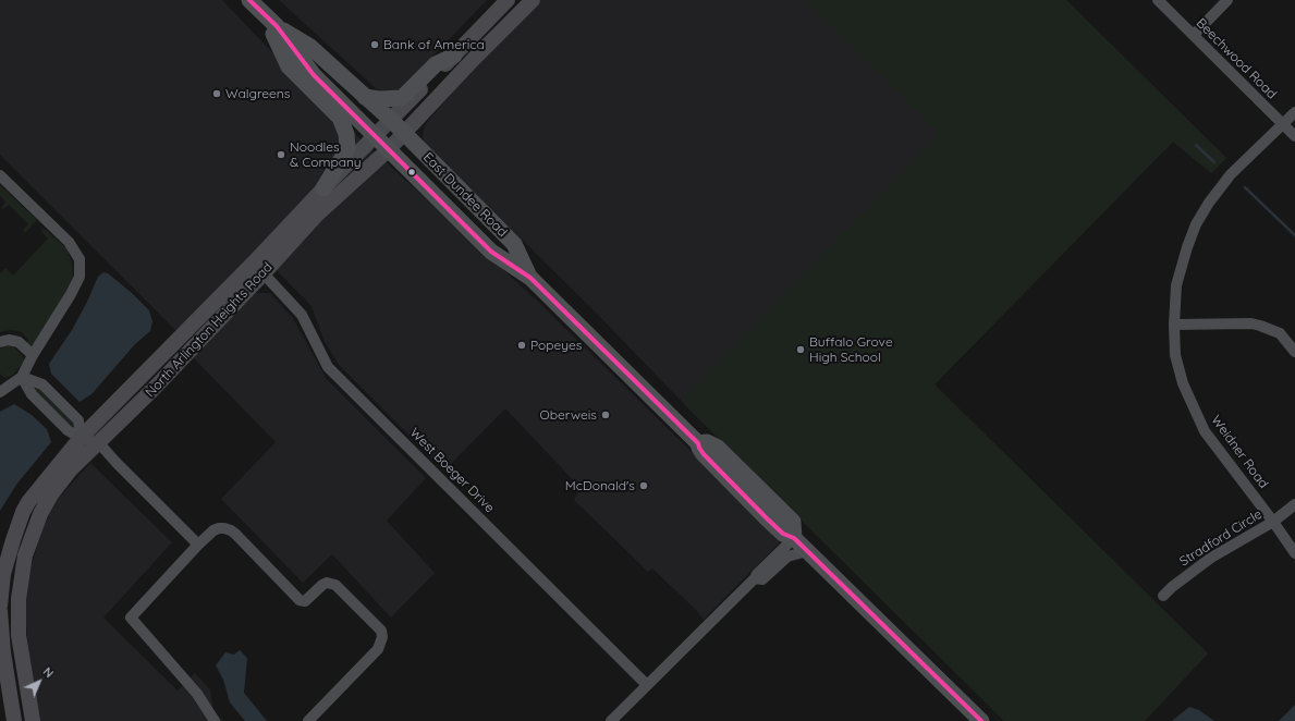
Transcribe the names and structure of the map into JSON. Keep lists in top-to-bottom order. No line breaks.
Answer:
{"streets":{"main road":["East Dundee Road","North Arlington Heights Road"],"street":["Beechwood Road","Weidner Road","West Boeger Drive","Stradford Circle"]},"crossings":[["Beechwood Road","Weidner Road"],["East Dundee Road","North Arlington Heights Road"],["North Arlington Heights Road","West Boeger Drive"],["Weidner Road","Stradford Circle"]],"places":["Bank of America","Walgreens","Noodles & Company","Popeyes","Buffalo Grove High School","Oberweis","McDonald's"],"north":"top right"}
